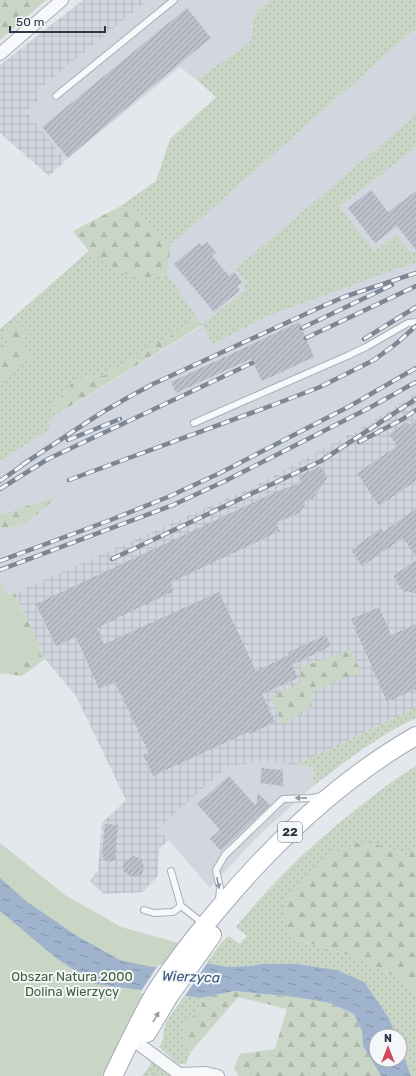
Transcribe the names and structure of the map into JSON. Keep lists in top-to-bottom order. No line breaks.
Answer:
{"streets":{"main road":["22"]},"water":["Wierzyca"],"parks":["Obszar Natura 2000 Dolina Wierzycy"],"scale_bar":"50 m","north":"top"}
